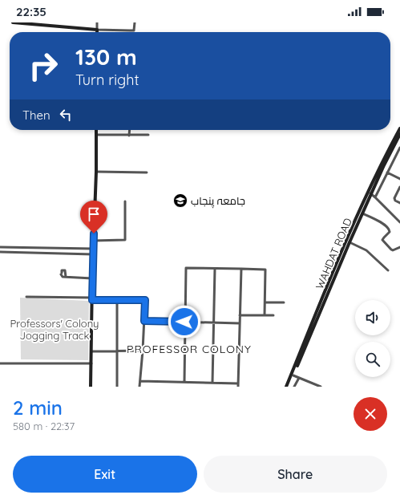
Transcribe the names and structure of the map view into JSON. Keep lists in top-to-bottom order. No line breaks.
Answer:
{"streets":{"main road":["WAHDAT ROAD"]},"districts":["PROFESSOR COLONY"],"parks":["Professors' Colony Jogging Track"],"places":{"school or university":["جامعہ پنجاب"]},"page":{"status":"22:35","turn":["130 m","Turn right"],"then":"Then","heading":["2 min","580 m · 22:37"],"buttons":["Exit","Share"]}}
